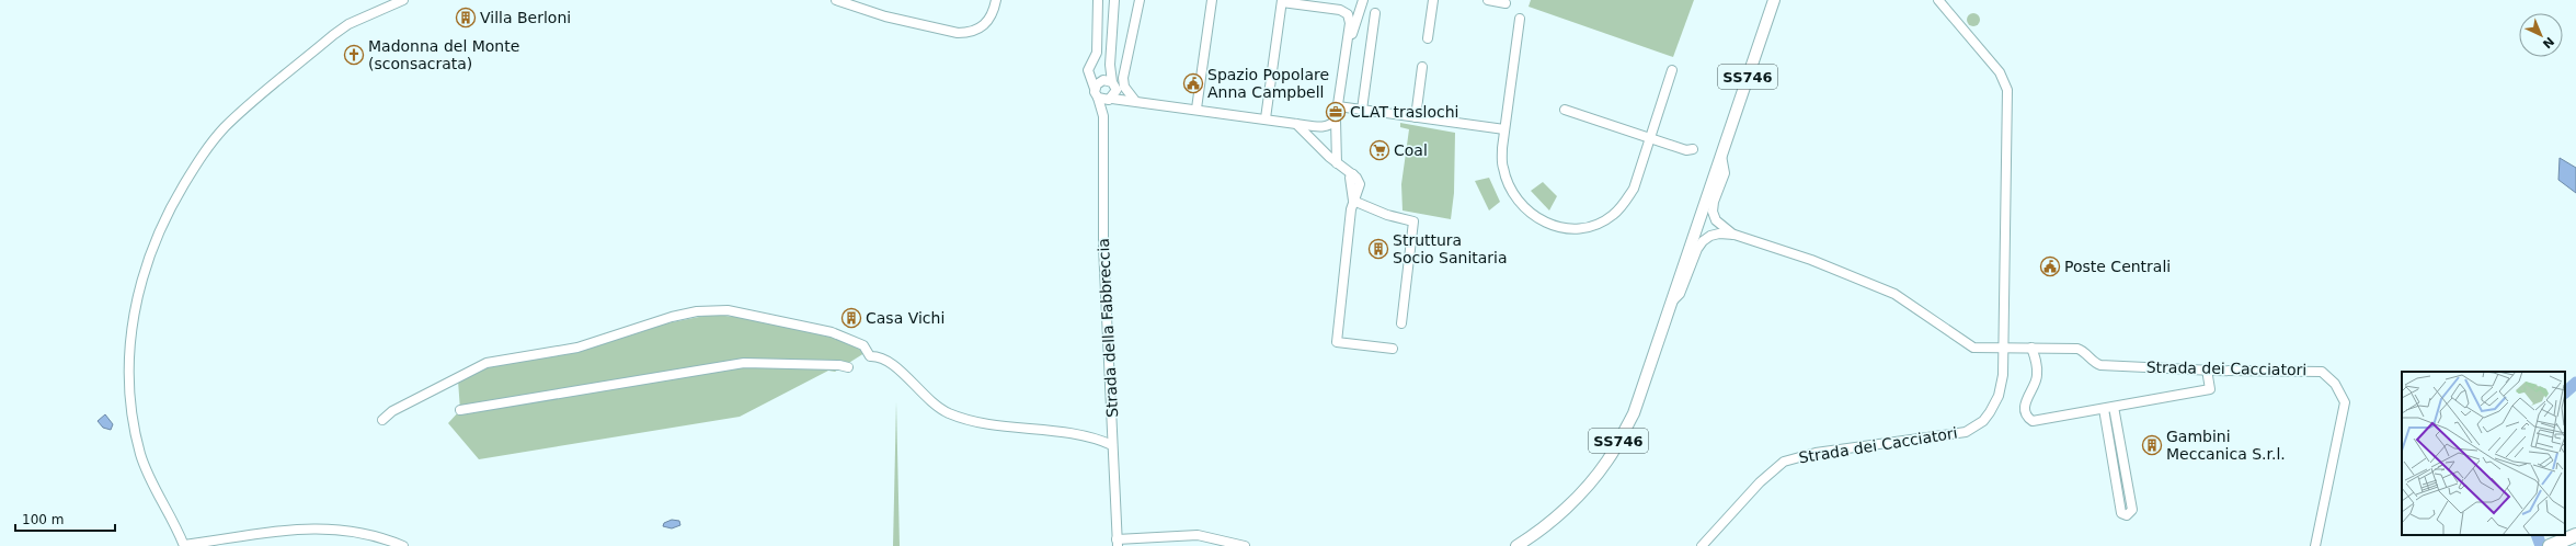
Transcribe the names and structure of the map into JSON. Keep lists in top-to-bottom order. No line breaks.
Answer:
{"streets":{"main road":["SS746"],"street":["Strada della Fabbreccia","Strada dei Cacciatori"]},"crossings":[["SS746","Strada dei Cacciatori"]],"places":{"building":["Villa Berloni","Struttura Socio Sanitaria","Casa Vichi","Gambini Meccanica S.r.l."],"church":["Madonna del Monte (sconsacrata)"],"public building":["Spazio Popolare Anna Campbell","Poste Centrali"],"office":["CLAT traslochi"],"supermarket":["Coal"]},"scale_bar":"100 m","north":"bottom right"}
